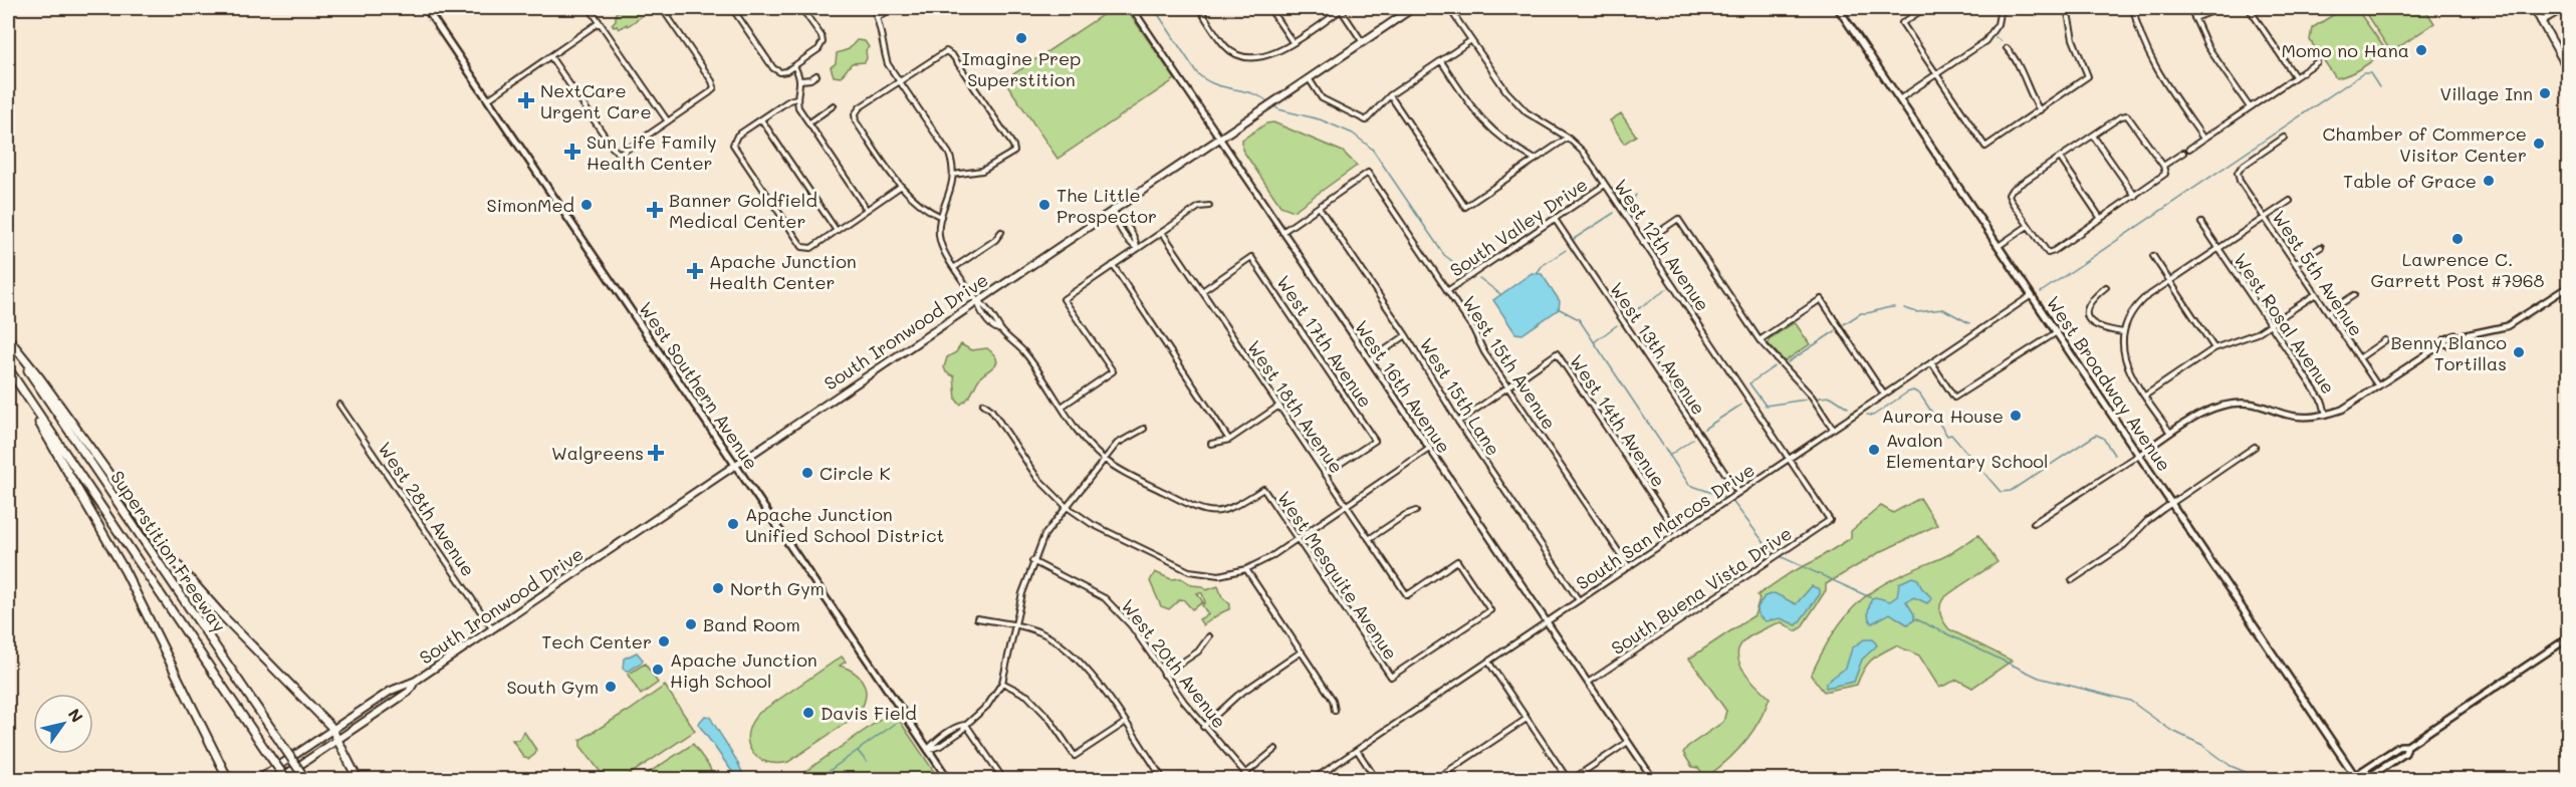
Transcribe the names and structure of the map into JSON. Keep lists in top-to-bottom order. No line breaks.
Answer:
{"streets":{"highway":["Superstition Freeway"],"main road":["South Ironwood Drive","West Broadway Avenue","West Southern Avenue"],"street":["South Valley Drive","West 12th Avenue","West 5th Avenue","West Rosal Avenue","West 17th Avenue","West 13th Avenue","West 15th Avenue","West 16th Avenue","West 15th Lane","West 18th Avenue","West 14th Avenue","West 28th Avenue","South San Marcos Drive","West Mesquite Avenue","South Buena Vista Drive","West 20th Avenue"]},"crossings":[["South Valley Drive","West 12th Avenue"],["South Valley Drive","West 13th Avenue"],["South Valley Drive","West 15th Avenue"],["West 12th Avenue","South San Marcos Drive"],["West 12th Avenue","South Buena Vista Drive"],["South Ironwood Drive","West Southern Avenue"],["South Ironwood Drive","West 16th Avenue"],["South Ironwood Drive","West 28th Avenue"],["West 17th Avenue","West 18th Avenue"],["West 13th Avenue","South San Marcos Drive"],["West 15th Avenue","West 15th Lane"],["West 15th Avenue","West 14th Avenue"],["West 15th Avenue","South San Marcos Drive"],["West Broadway Avenue","South San Marcos Drive"],["West 16th Avenue","South San Marcos Drive"],["West 16th Avenue","South Buena Vista Drive"],["West 15th Lane","South San Marcos Drive"],["West 18th Avenue","West Mesquite Avenue"],["West 14th Avenue","South San Marcos Drive"]],"places":{"other":["Imagine Prep Superstition","Momo no Hana","Village Inn","Chamber of Commerce Visitor Center","Table of Grace","SimonMed","The Little Prospector","Lawrence C. Garrett Post #7968","Benny Blanco Tortillas","Aurora House","Avalon Elementary School","Circle K","Apache Junction Unified School District","North Gym","Band Room","Tech Center","Apache Junction High School","South Gym","Davis Field"],"health":["NextCare Urgent Care","Sun Life Family Health Center","Banner Goldfield Medical Center","Apache Junction Health Center","Walgreens"]},"north":"top right"}
